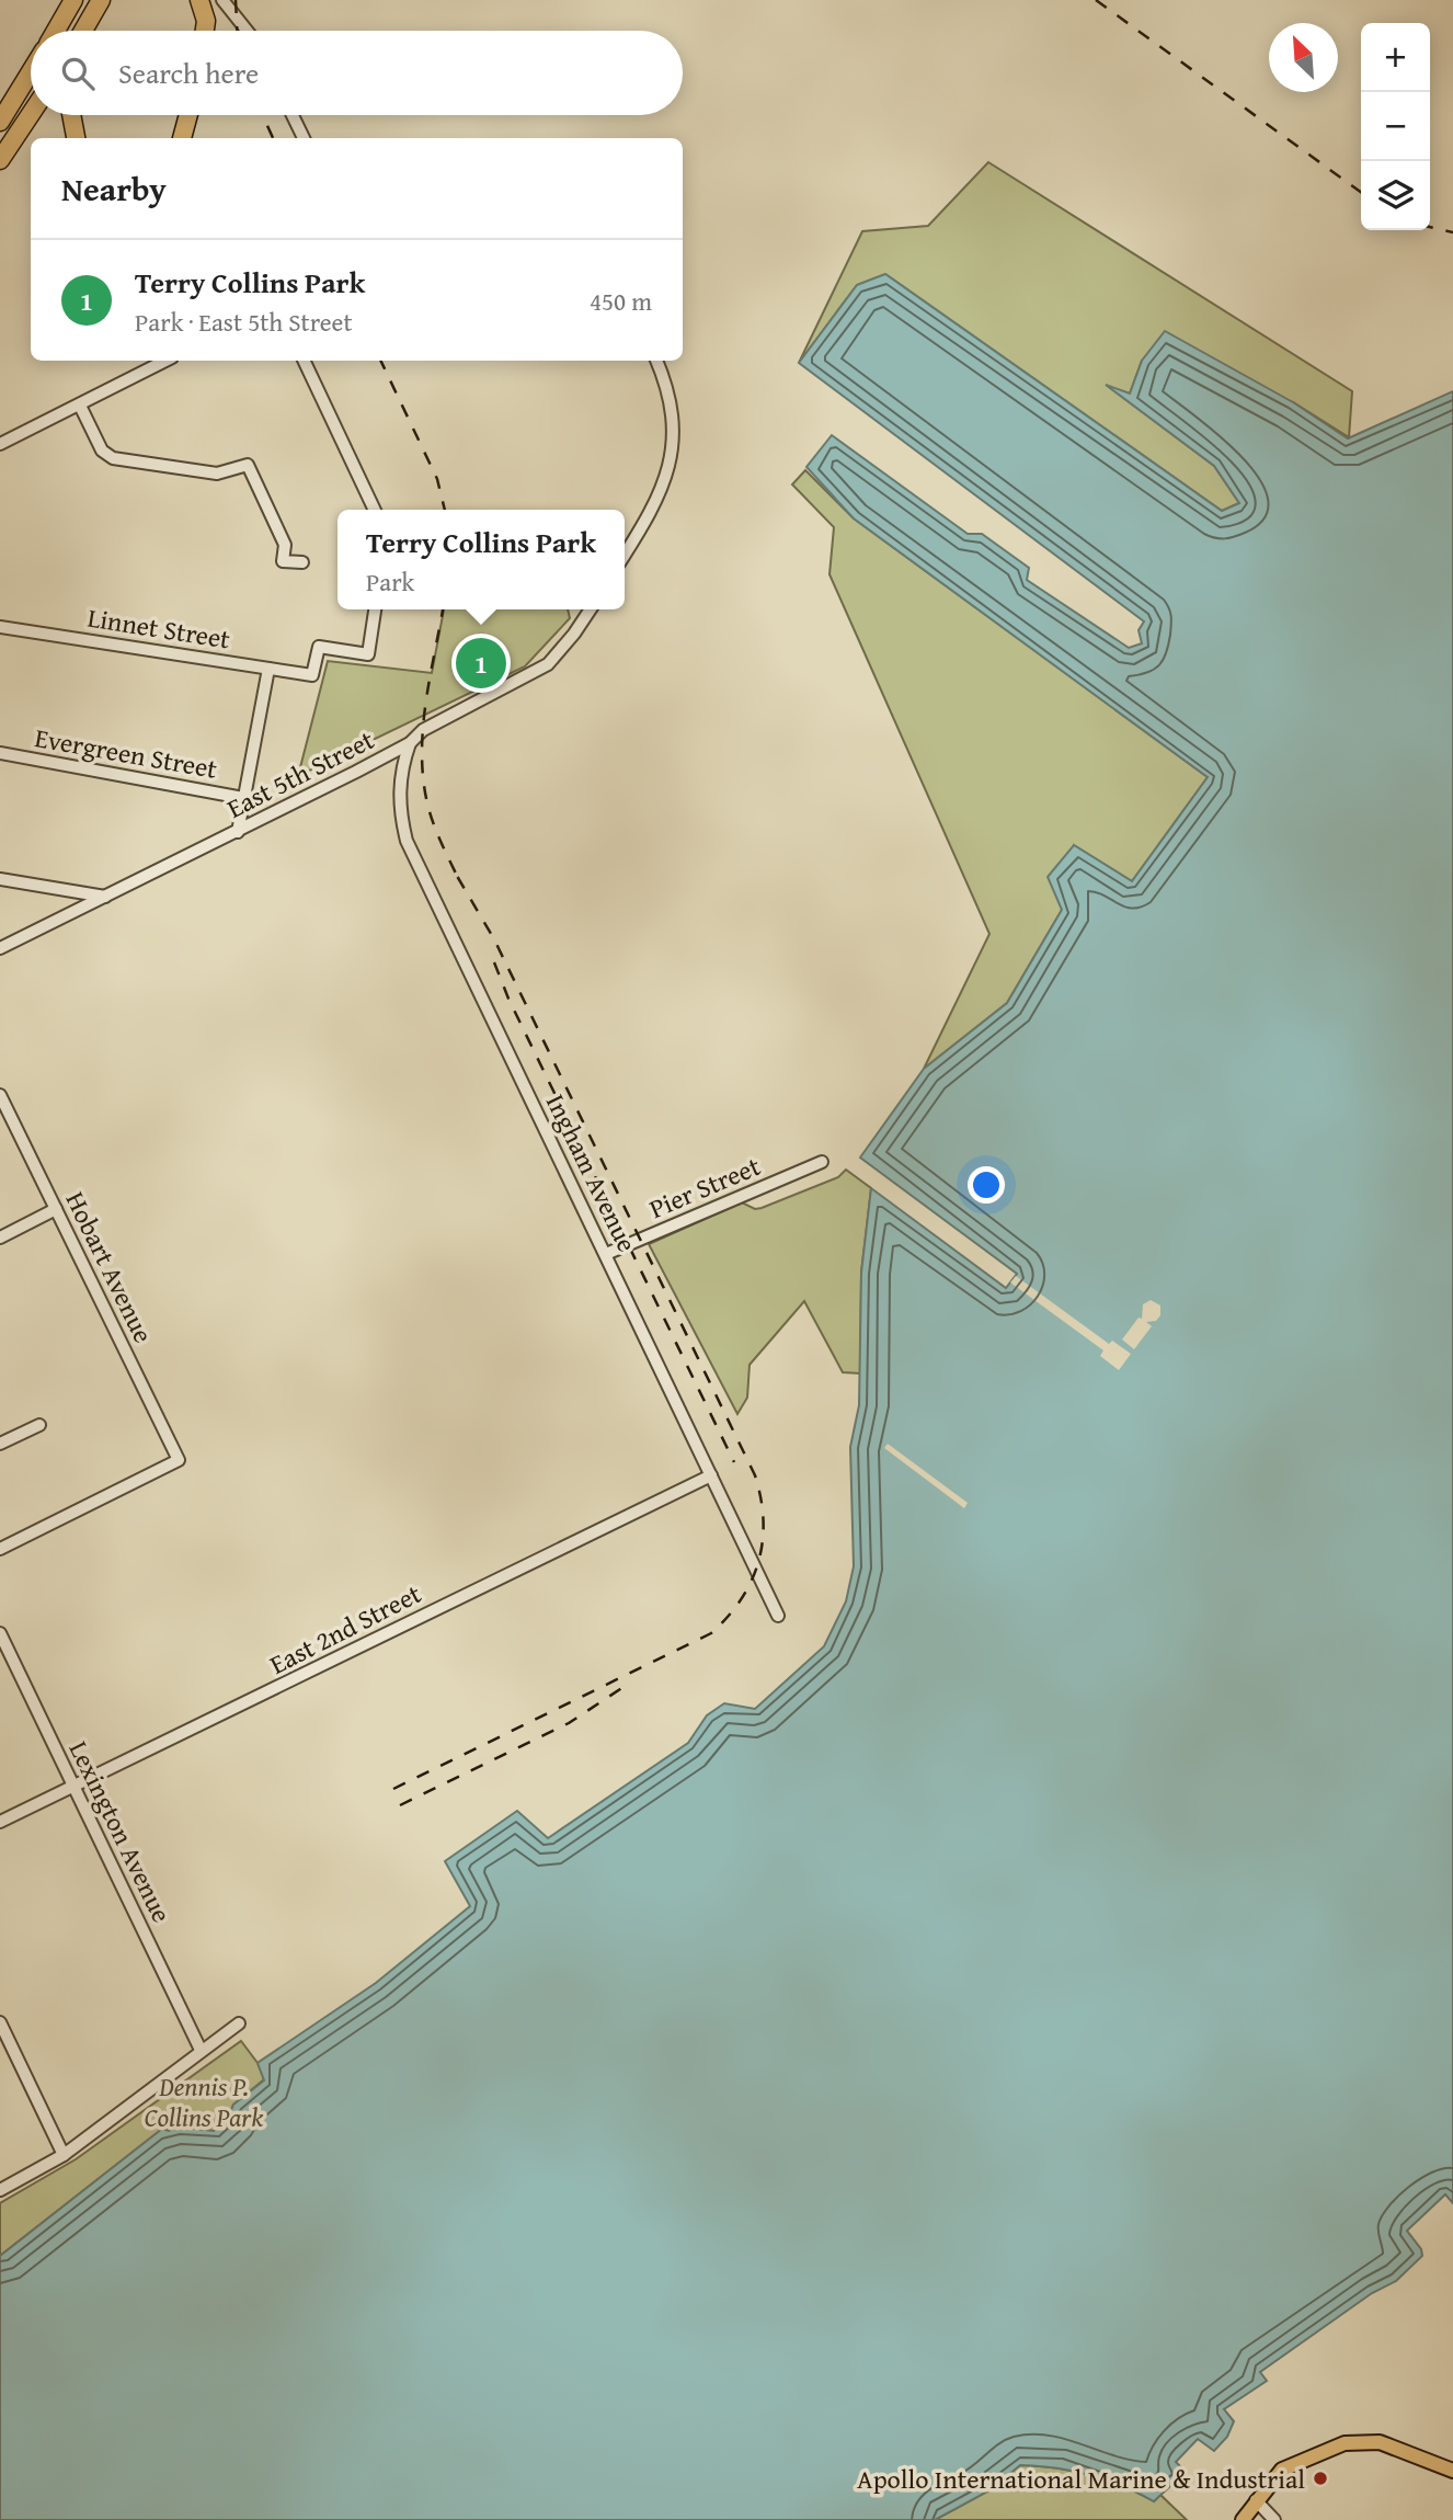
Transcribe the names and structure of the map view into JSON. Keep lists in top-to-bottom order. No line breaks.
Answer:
{"streets":{"street":["Linnet Street","Evergreen Street","East 5th Street","Ingham Avenue","Pier Street","Hobart Avenue","East 2nd Street","Lexington Avenue"]},"crossings":[["East 5th Street","Ingham Avenue"],["Ingham Avenue","Pier Street"],["Ingham Avenue","East 2nd Street"],["East 2nd Street","Lexington Avenue"]],"parks":["Dennis P. Collins Park"],"places":["Apollo International Marine & Industrial"],"north":"top left","page":{"map_buttons":["+","−"],"search":"Search here","heading":"Nearby","list":[{"mark":"1","name":"Terry Collins Park","note":"Park · East 5th Street","value":"450 m"}],"popup":["Terry Collins Park","Park"],"pins":"1"}}
